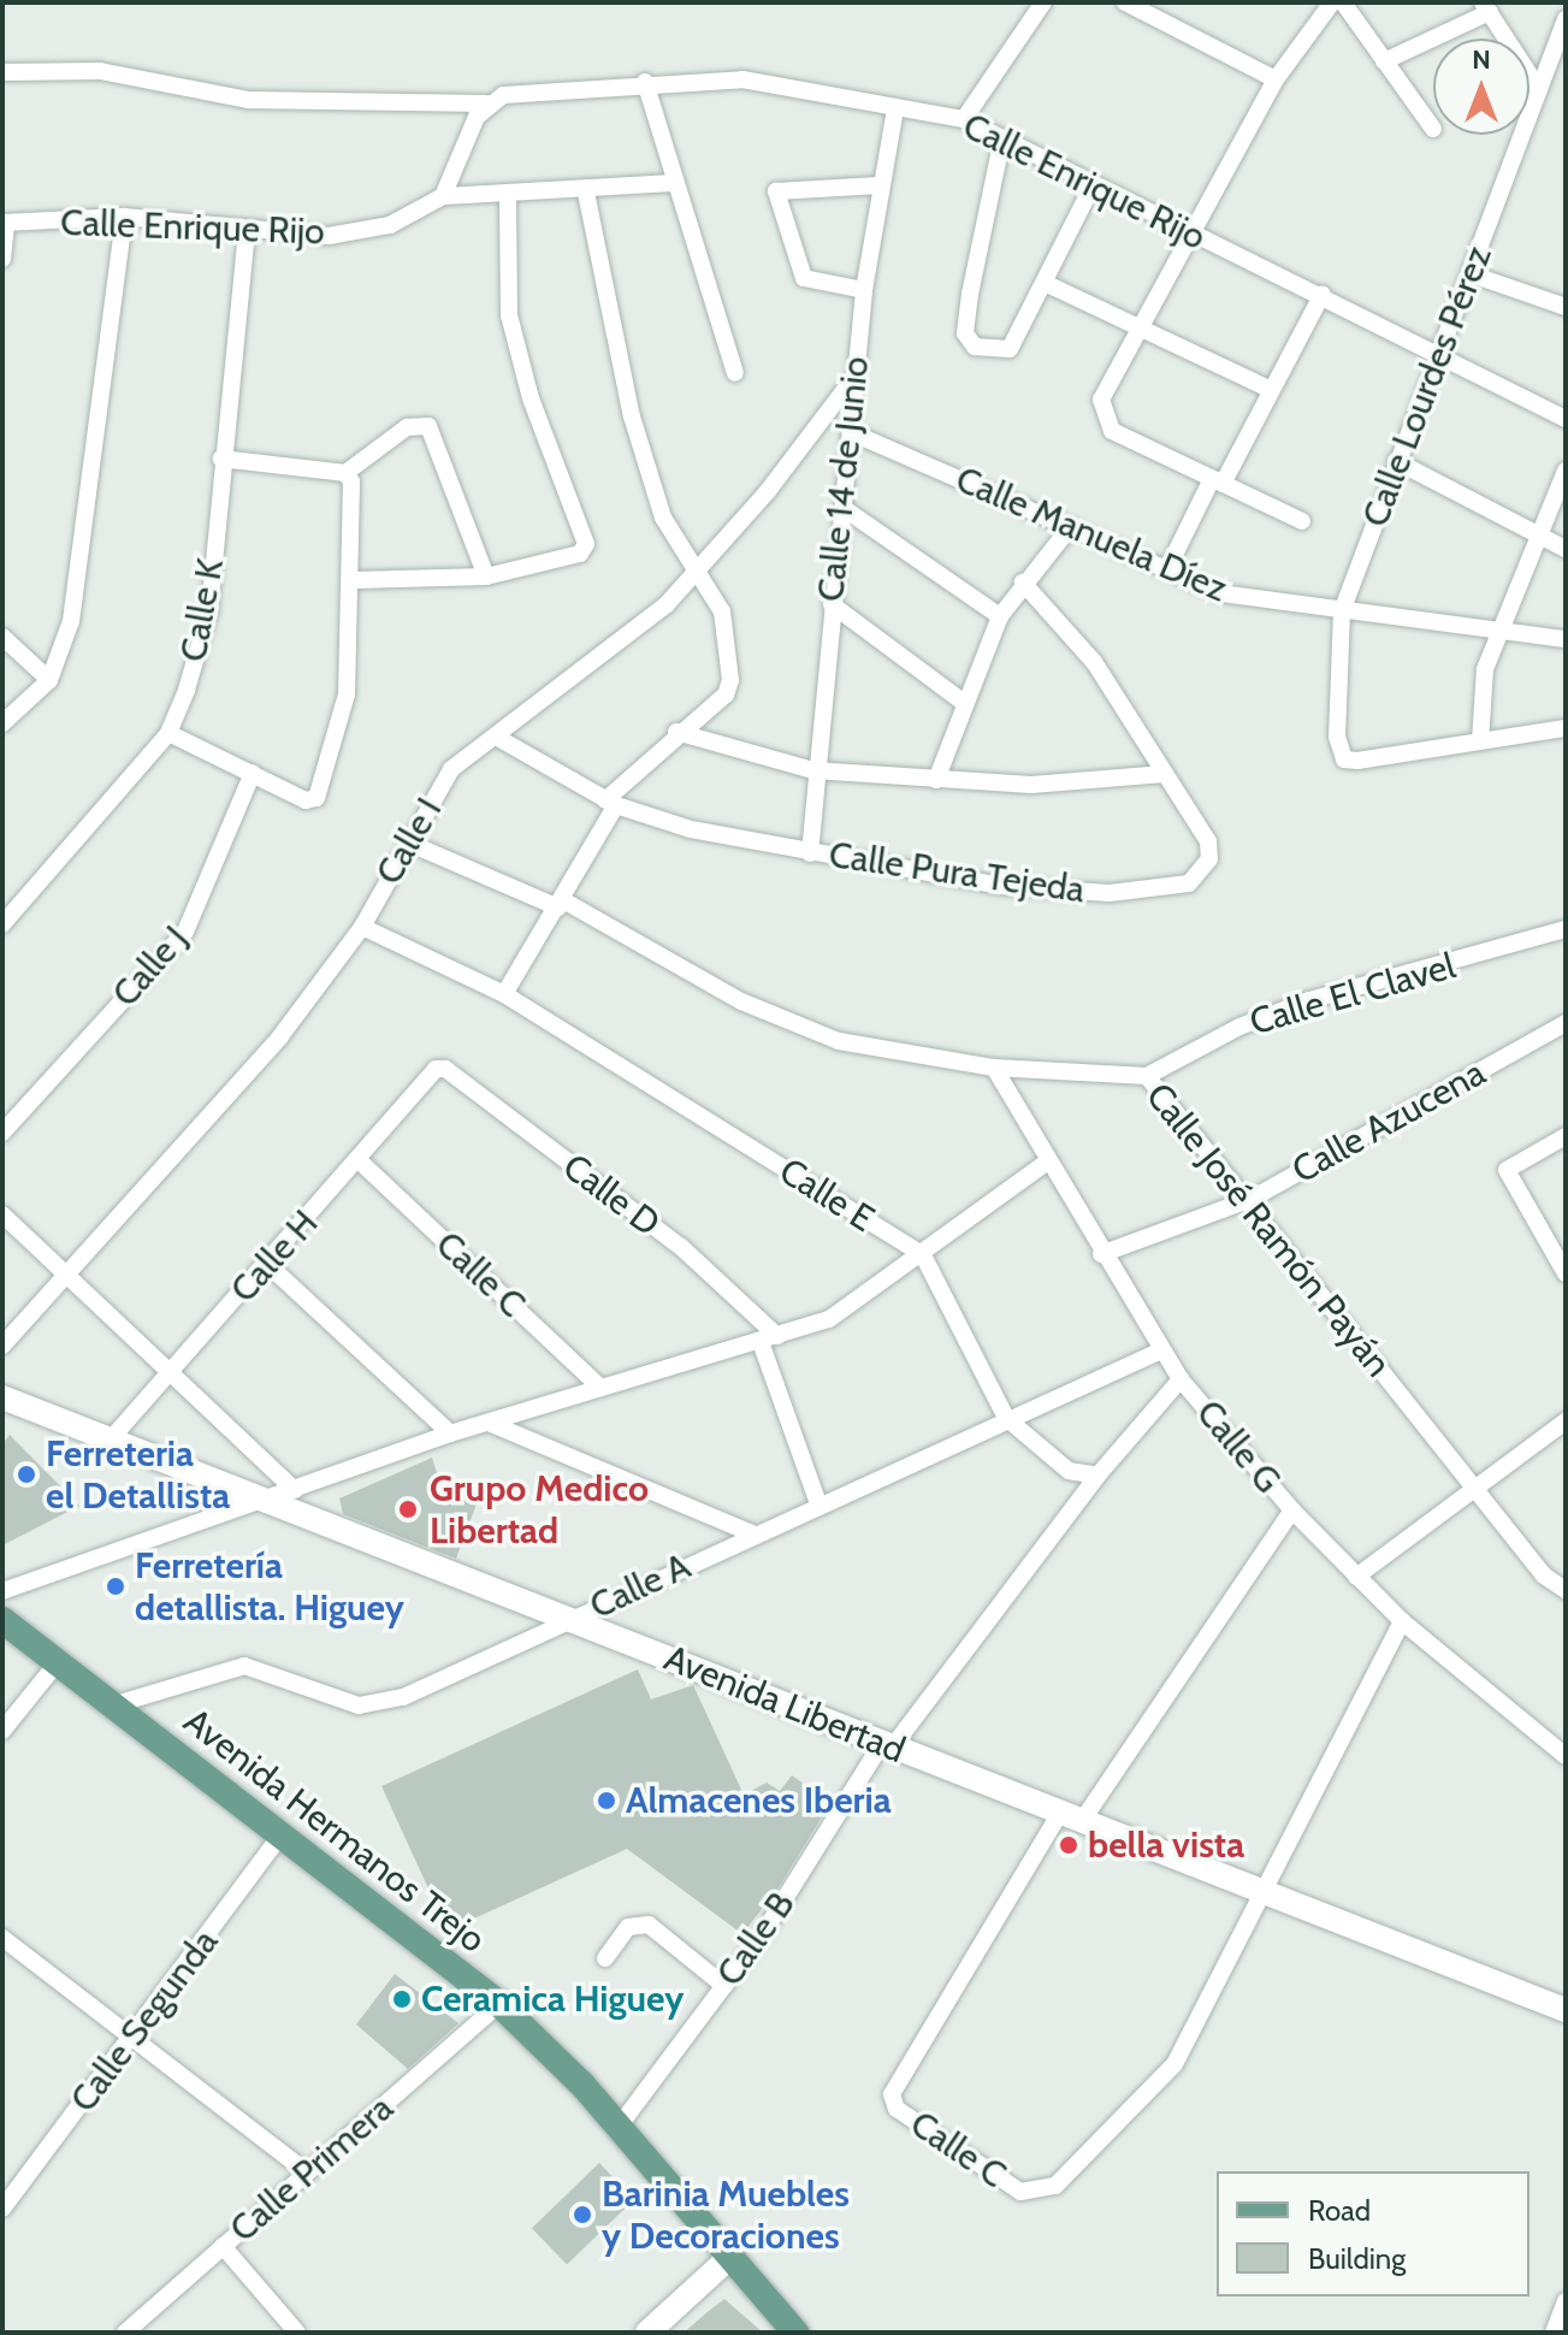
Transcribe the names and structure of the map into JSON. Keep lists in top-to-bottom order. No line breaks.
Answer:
{"streets":{"main road":["Avenida Hermanos Trejo"],"street":["Calle Enrique Rijo","Calle Lourdes Pérez","Calle 14 de Junio","Calle Manuela Díez","Calle K","Calle I","Calle Pura Tejeda","Calle J","Calle El Clavel","Calle Azucena","Calle D","Calle E","Calle José Ramón Payán","Calle H","Calle C","Calle G","Calle A","Avenida Libertad","Calle B","Calle Segunda","Calle Primera"]},"crossings":[["Calle Enrique Rijo","Calle Lourdes Pérez"],["Calle Enrique Rijo","Calle 14 de Junio"],["Calle Enrique Rijo","Calle K"],["Calle Lourdes Pérez","Calle Manuela Díez"],["Calle 14 de Junio","Calle Manuela Díez"],["Calle 14 de Junio","Calle I"],["Calle 14 de Junio","Calle Pura Tejeda"],["Calle I","Calle Pura Tejeda"],["Calle I","Calle E"],["Calle I","Calle José Ramón Payán"],["Calle El Clavel","Calle José Ramón Payán"],["Calle Azucena","Calle José Ramón Payán"],["Calle Azucena","Calle G"],["Calle D","Calle H"],["Calle José Ramón Payán","Calle G"],["Calle H","Calle C"],["Calle H","Avenida Libertad"],["Calle C","Calle G"],["Calle C","Avenida Libertad"],["Calle G","Calle A"],["Calle A","Avenida Libertad"],["Calle A","Avenida Hermanos Trejo"],["Avenida Libertad","Calle B"],["Avenida Hermanos Trejo","Calle B"],["Avenida Hermanos Trejo","Calle Segunda"],["Avenida Hermanos Trejo","Calle Primera"]],"places":["Ferreteria el Detallista","Grupo Medico Libertad","Ferretería detallista. Higuey","Almacenes Iberia","bella vista","Ceramica Higuey","Barinia Muebles y Decoraciones"],"legend":["Road","Building"],"north":"top"}
